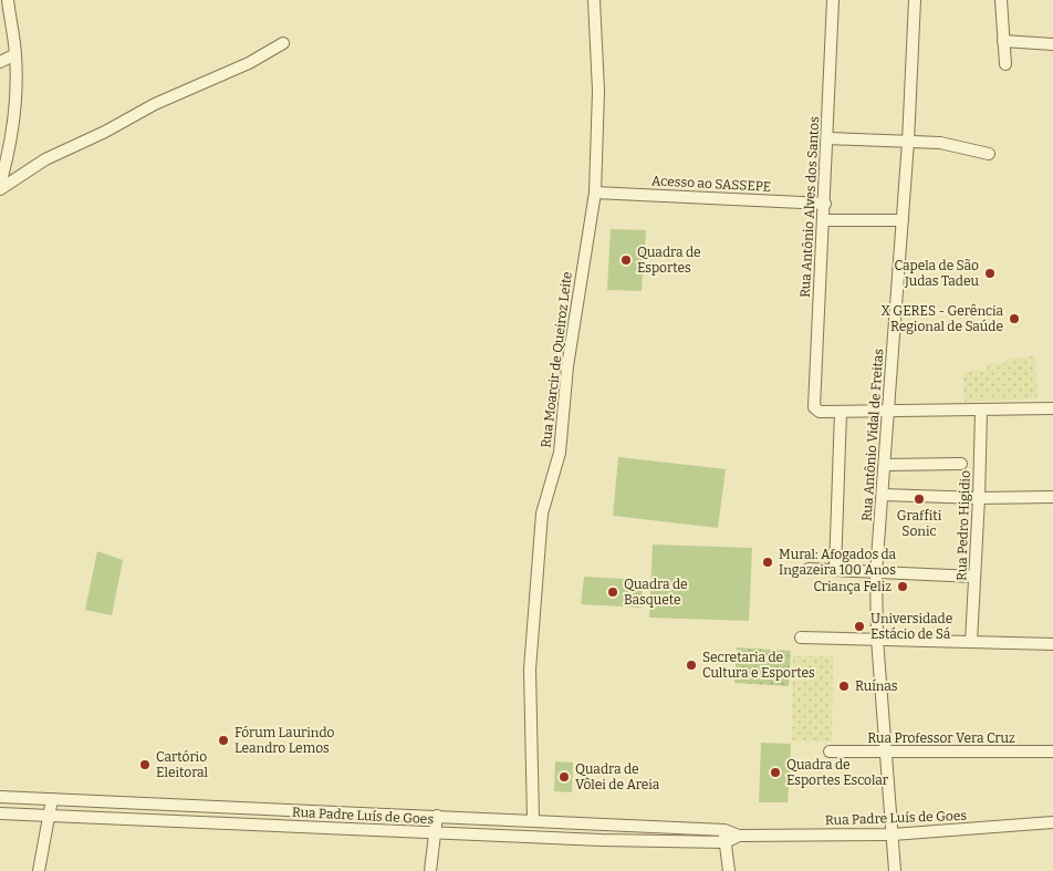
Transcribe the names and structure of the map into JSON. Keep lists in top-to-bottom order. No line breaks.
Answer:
{"streets":{"street":["Acesso ao SASSEPE","Rua Antônio Alves dos Santos","Rua Moarcir de Queiroz Leite","Rua Antônio Vidal de Freitas","Rua Pedro Higidio","Rua Professor Vera Cruz","Rua Padre Luís de Goes"]},"crossings":[["Acesso ao SASSEPE","Rua Antônio Alves dos Santos"],["Acesso ao SASSEPE","Rua Moarcir de Queiroz Leite"],["Rua Moarcir de Queiroz Leite","Rua Padre Luís de Goes"],["Rua Antônio Vidal de Freitas","Rua Professor Vera Cruz"],["Rua Antônio Vidal de Freitas","Rua Padre Luís de Goes"]],"places":["Quadra de Esportes","Capela de São Judas Tadeu","X GERES - Gerência Regional de Saúde","Graffiti Sonic","Mural: Afogados da Ingazeira 100 Anos","Criança Feliz","Quadra de Basquete","Universidade Estácio de Sá","Secretaria de Cultura e Esportes","Ruínas","Fórum Laurindo Leandro Lemos","Cartório Eleitoral","Quadra de Esportes Escolar","Quadra de Vôlei de Areia"]}
